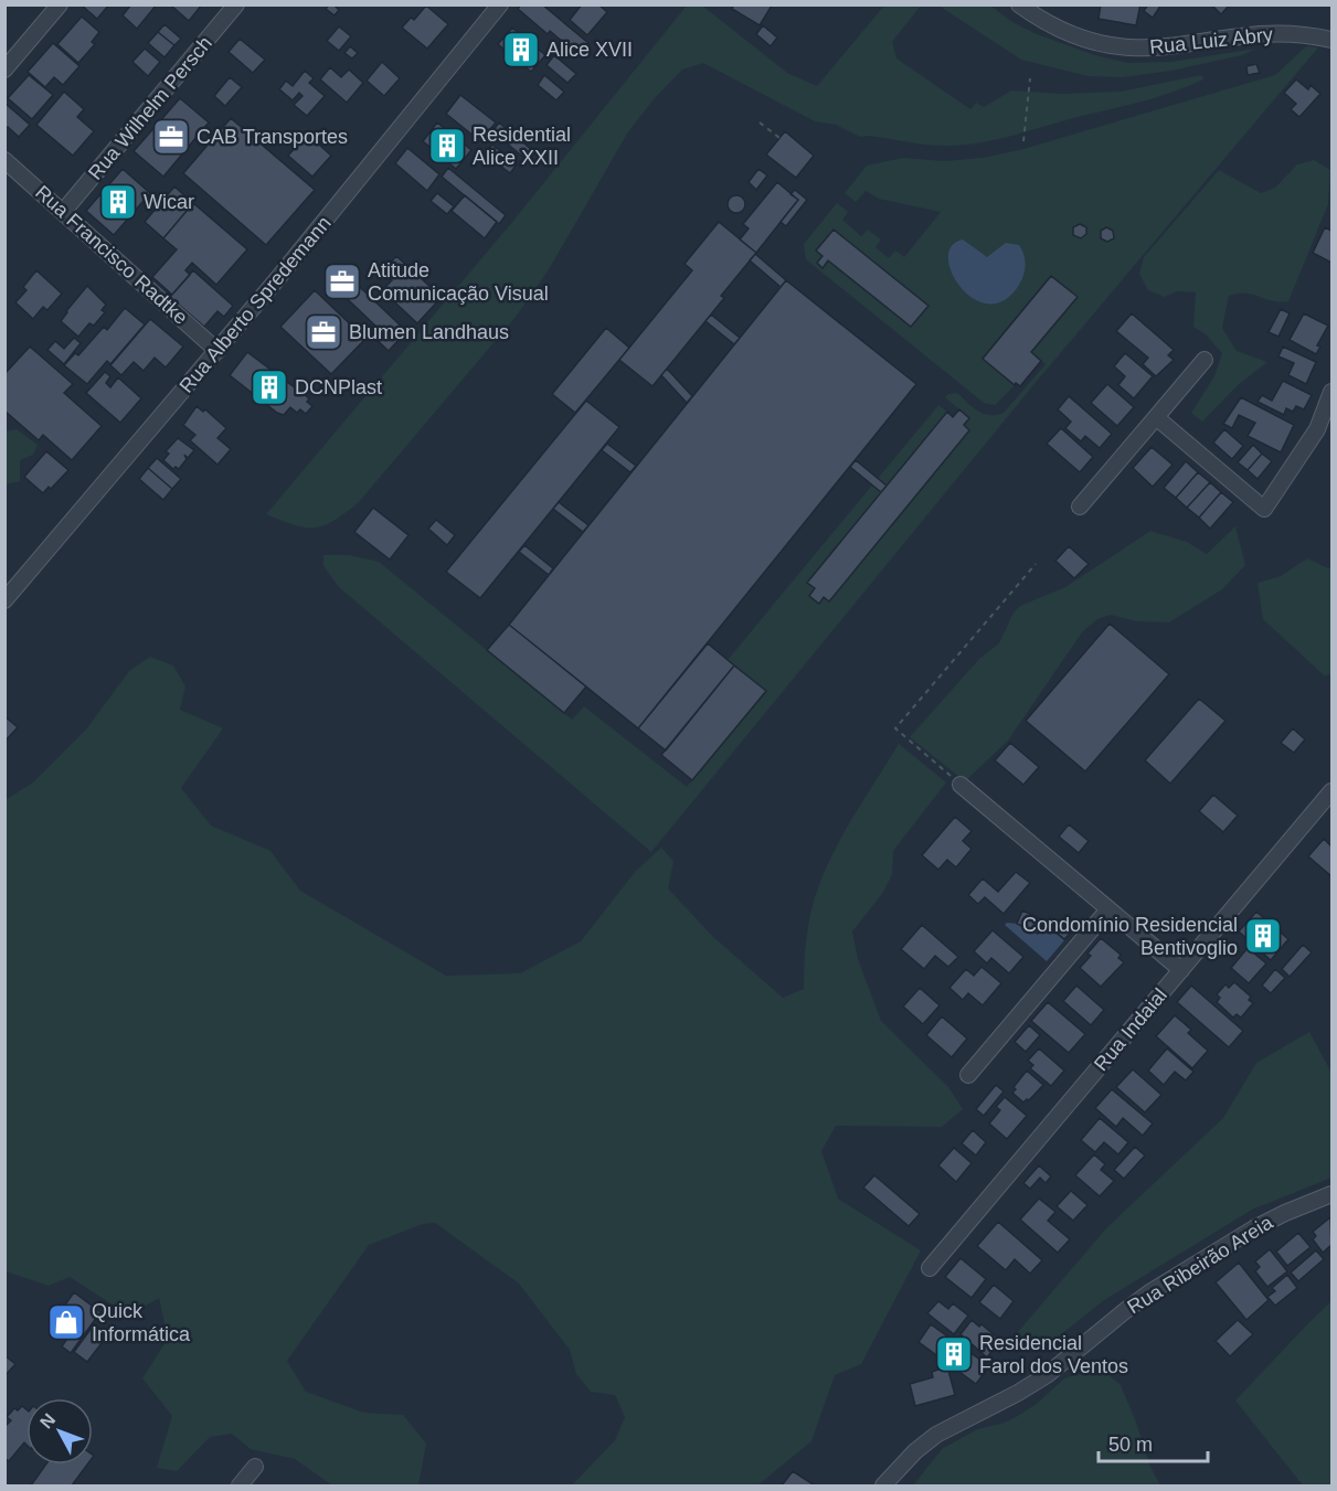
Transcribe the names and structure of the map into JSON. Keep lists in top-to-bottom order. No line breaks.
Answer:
{"streets":{"street":["Rua Luiz Abry","Rua Wilhelm Persch","Rua Francisco Radtke","Rua Alberto Spredemann","Rua Indaial","Rua Ribeirão Areia"]},"crossings":[["Rua Wilhelm Persch","Rua Francisco Radtke"],["Rua Francisco Radtke","Rua Alberto Spredemann"]],"places":{"building":["Alice XVII","Residential Alice XXII","Wicar","DCNPlast","Condomínio Residencial Bentivoglio","Residencial Farol dos Ventos"],"office":["CAB Transportes","Atitude Comunicação Visual","Blumen Landhaus"],"shop":["Quick Informática"]},"scale_bar":"50 m","north":"top left"}
